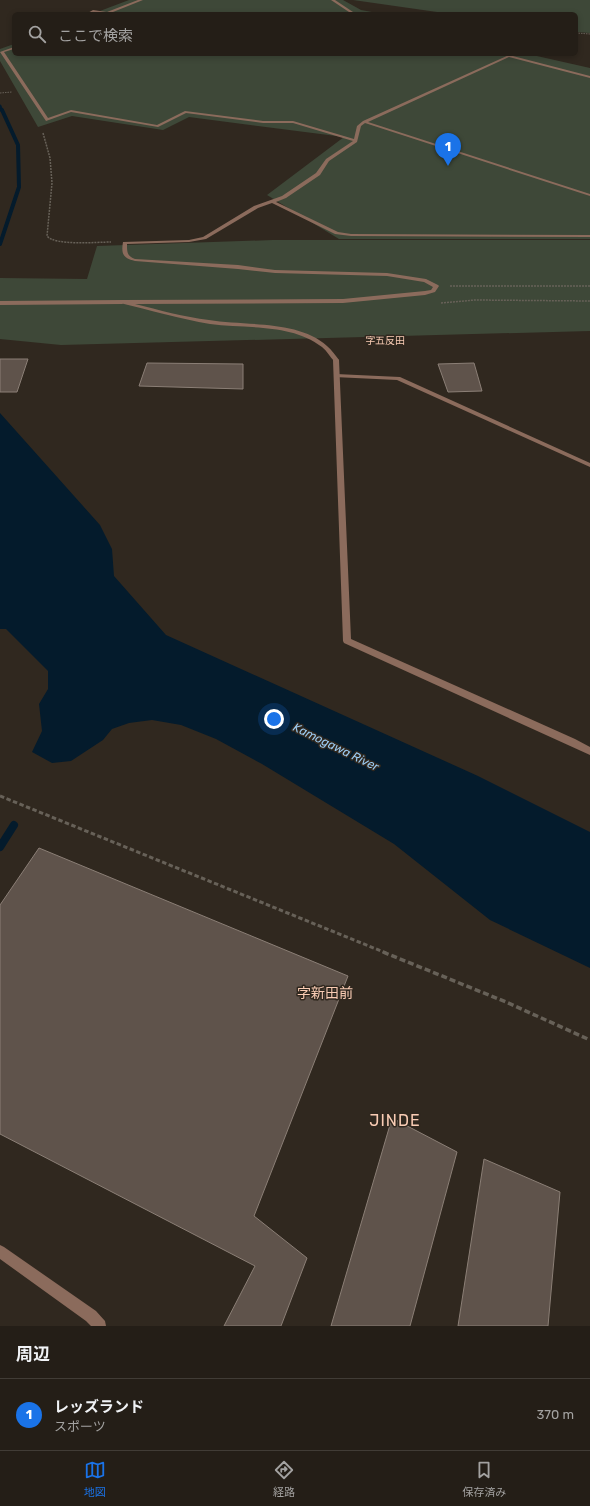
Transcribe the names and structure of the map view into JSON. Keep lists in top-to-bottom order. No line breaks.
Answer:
{"districts":["字五反田","字新田前","JINDE"],"water":["Kamogawa River"],"page":{"search":"ここで検索","pins":"1","heading":"周辺","list":[{"mark":"1","name":"レッズランド","note":"スポーツ","value":"370 m"}],"nav":["地図","経路","保存済み"]}}
